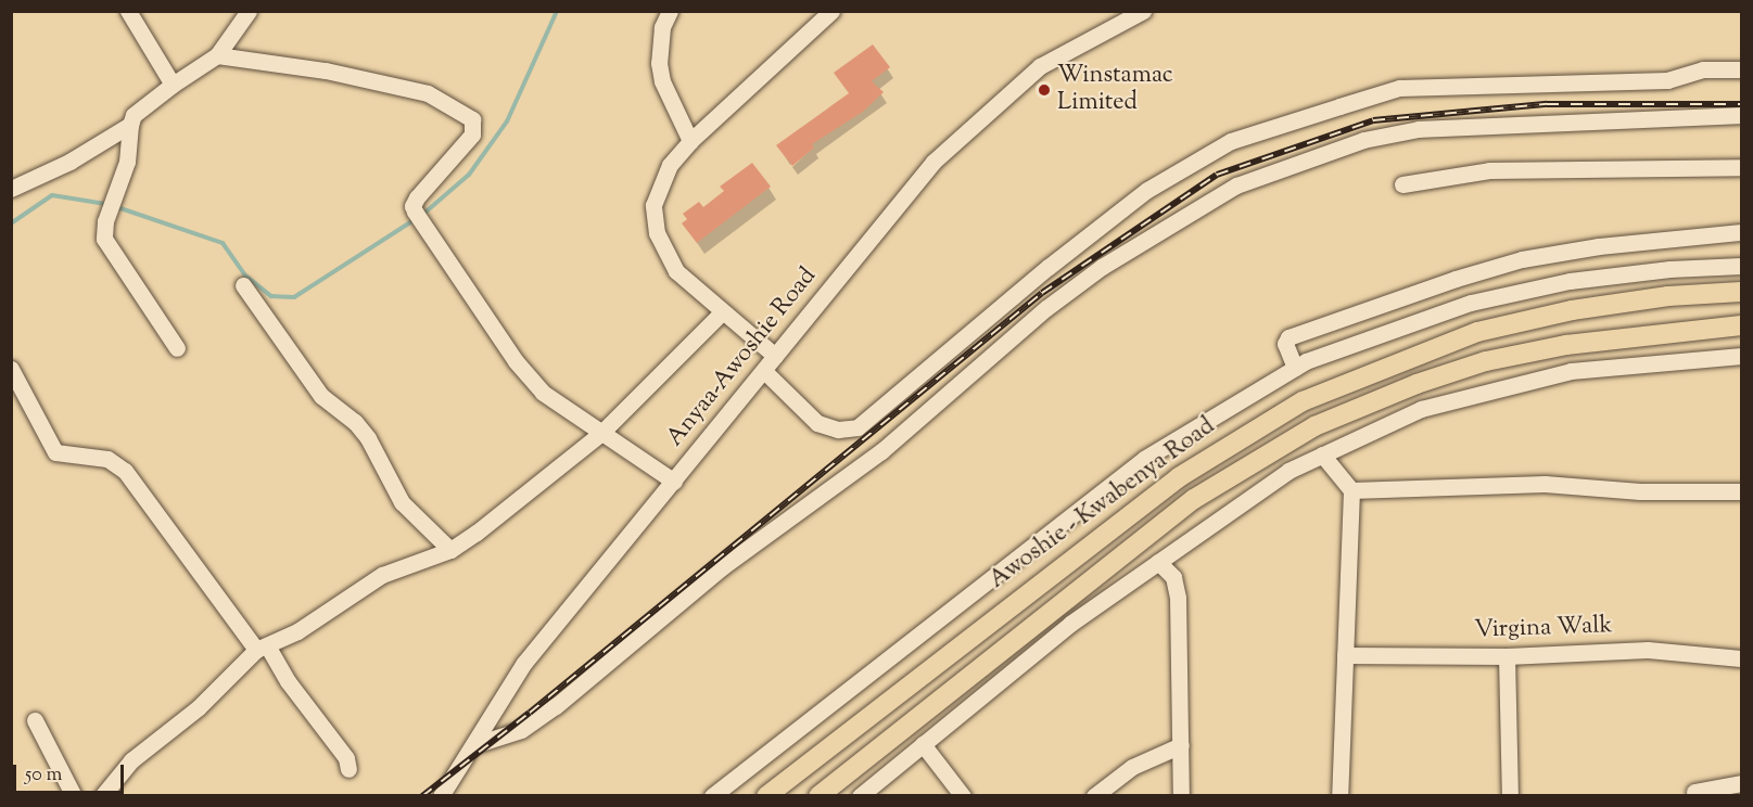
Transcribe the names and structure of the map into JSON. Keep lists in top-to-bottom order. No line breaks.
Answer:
{"streets":{"main road":["Awoshie - Kwabenya Road"],"street":["Anyaa-Awoshie Road","Virgina Walk"]},"places":["Winstamac Limited"],"scale_bar":"50 m"}
